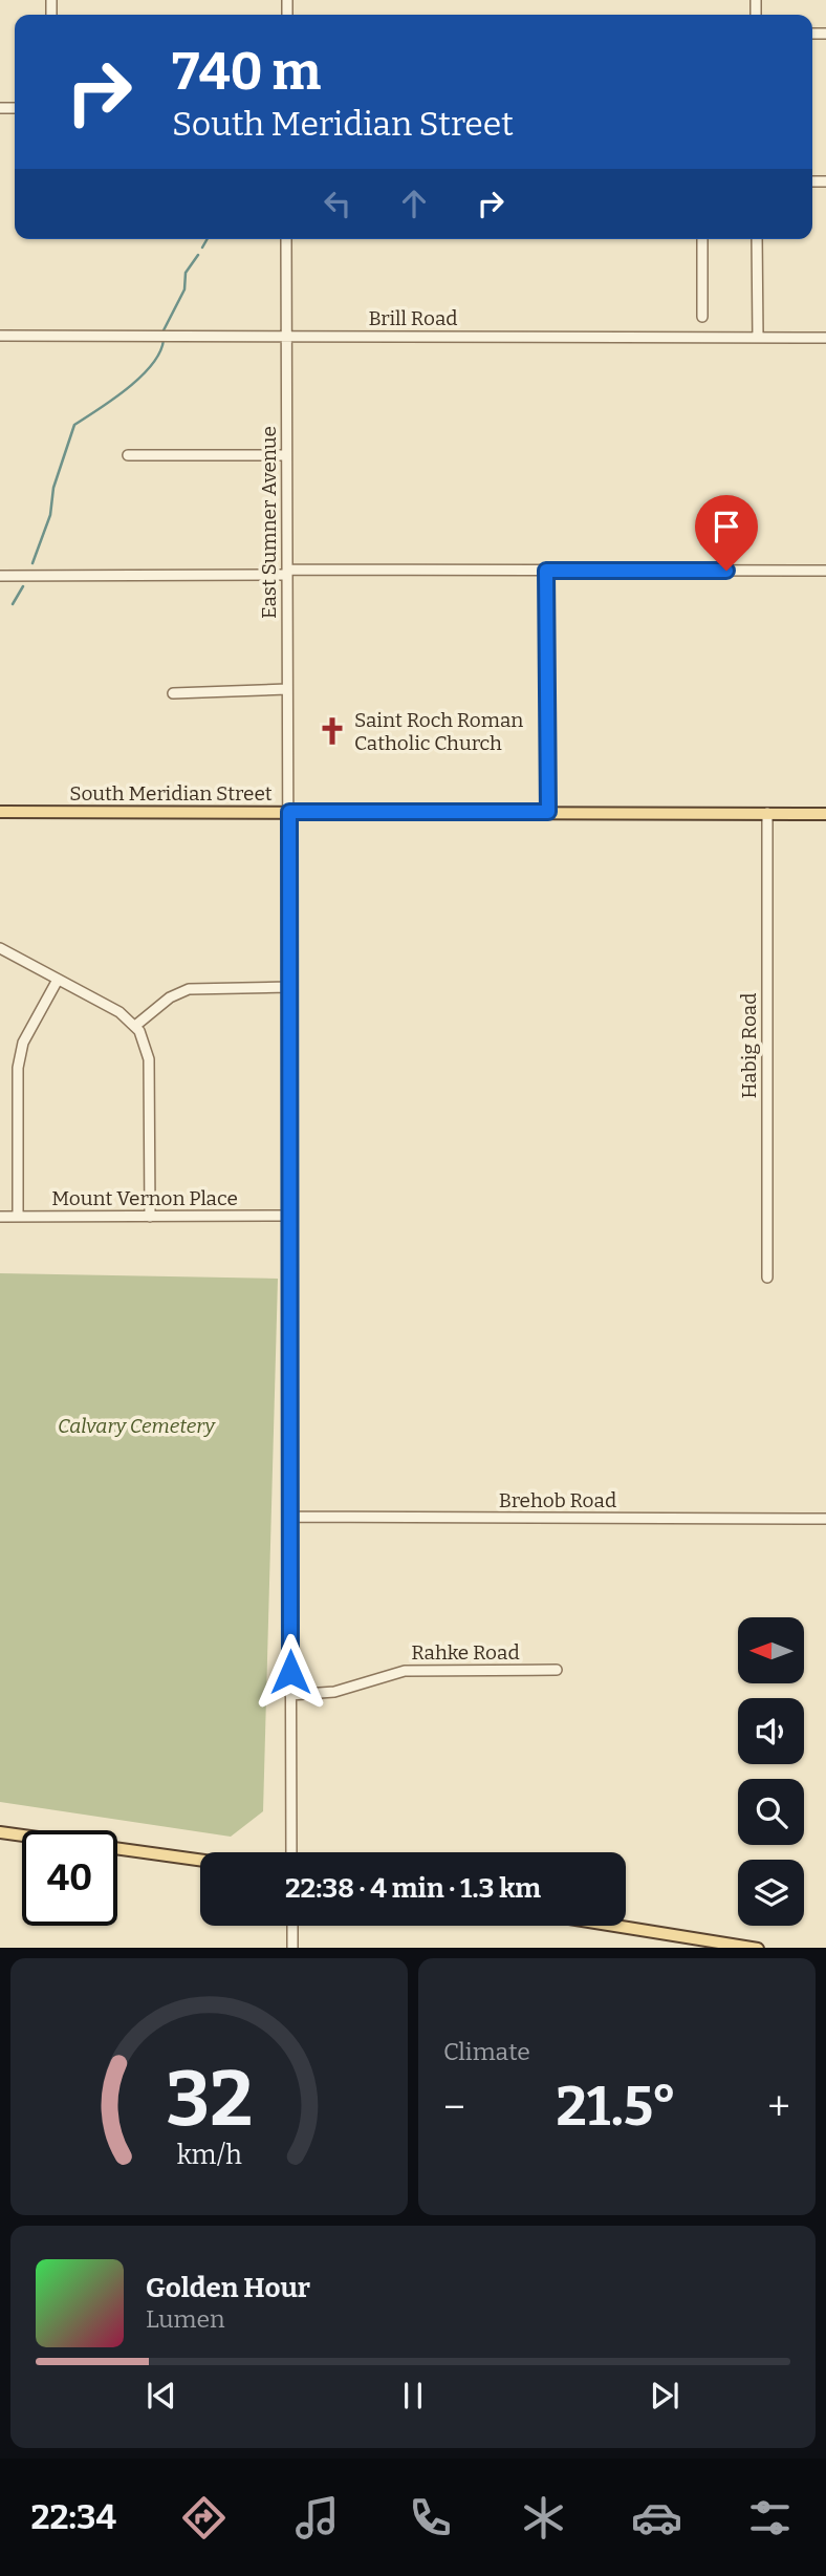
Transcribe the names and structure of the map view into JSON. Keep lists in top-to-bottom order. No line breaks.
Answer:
{"streets":{"main road":["South Meridian Street"],"street":["Brill Road","East Sumner Avenue","Habig Road","Mount Vernon Place","Brehob Road","Rahke Road"]},"crossings":[["Brill Road","East Sumner Avenue"],["East Sumner Avenue","South Meridian Street"],["East Sumner Avenue","Mount Vernon Place"],["East Sumner Avenue","Brehob Road"],["East Sumner Avenue","Rahke Road"],["South Meridian Street","Habig Road"]],"parks":["Calvary Cemetery"],"places":{"church":["Saint Roch Roman Catholic Church"]},"north":"left","page":{"turn":["740 m","South Meridian Street"],"limit":"40","trip":"22:38 · 4 min · 1.3 km","tile":"Climate","heat":["−","21.5°","+"],"song":["Golden Hour","Lumen"],"tabs":"22:34","gauge":["32","km/h"]}}
